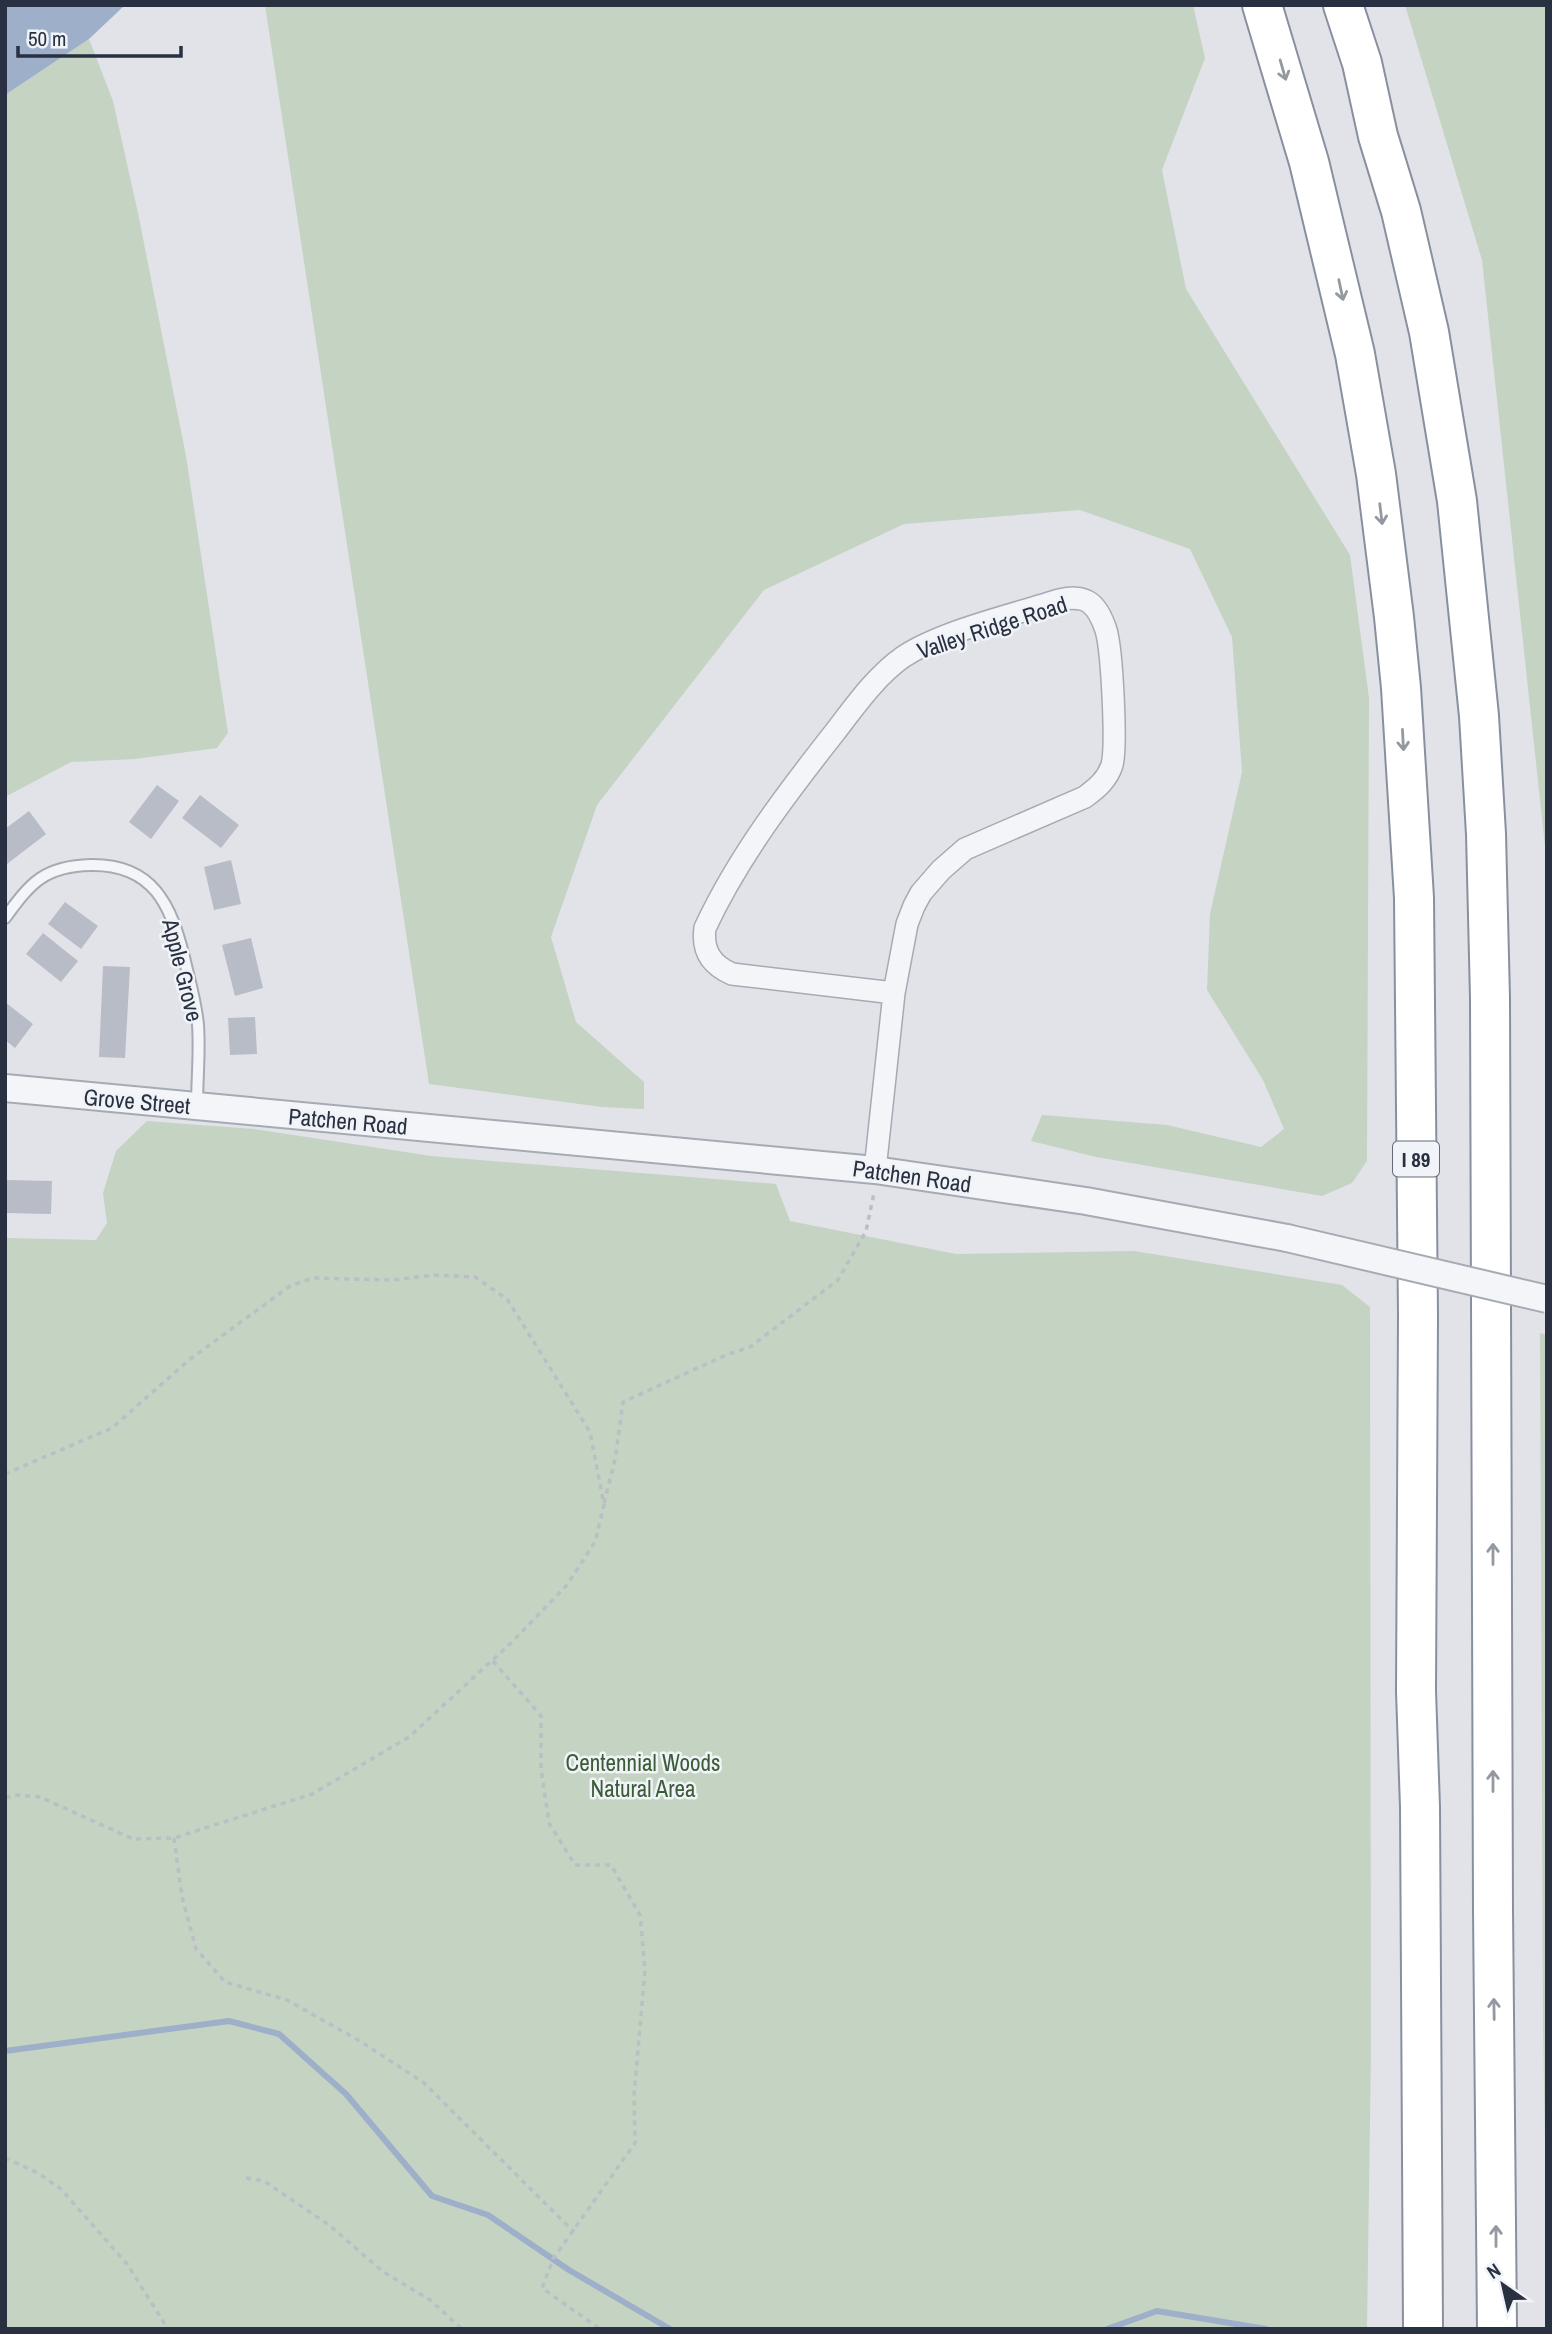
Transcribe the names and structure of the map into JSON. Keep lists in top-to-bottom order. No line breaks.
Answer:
{"streets":{"highway":["I 89"],"street":["Valley Ridge Road","Grove Street","Patchen Road"],"lane":["Apple Grove"]},"crossings":[["Valley Ridge Road","Patchen Road"],["Apple Grove","Grove Street"],["Grove Street","Patchen Road"]],"parks":["Centennial Woods Natural Area"],"scale_bar":"50 m","north":"top left"}
